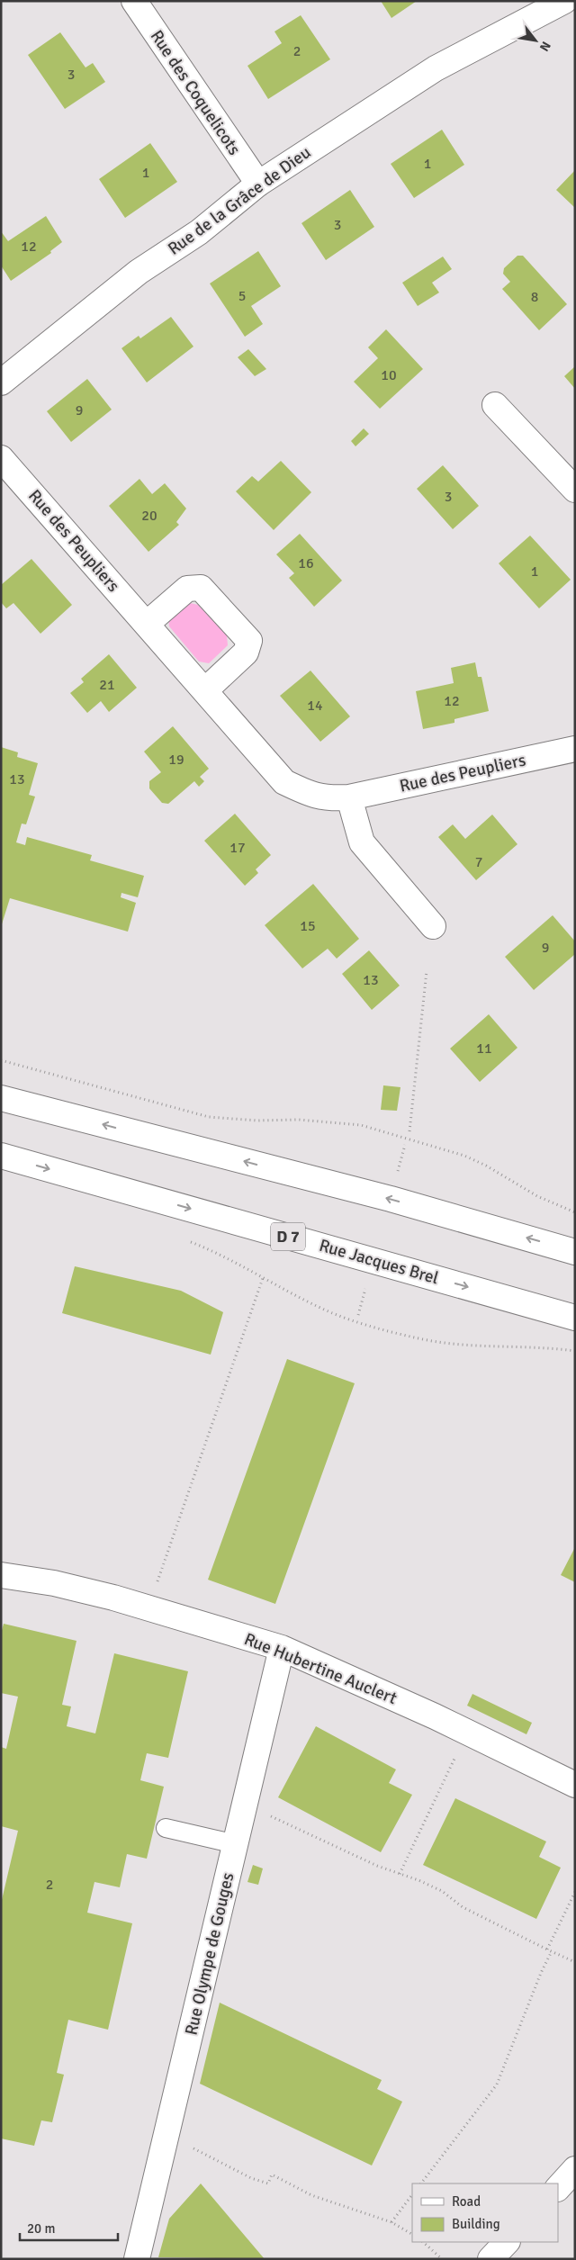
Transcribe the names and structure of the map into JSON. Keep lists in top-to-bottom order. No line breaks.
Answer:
{"streets":{"street":["Rue des Coquelicots","Rue de la Grâce de Dieu","Rue des Peupliers","D 7","Rue Jacques Brel","Rue Hubertine Auclert","Rue Olympe de Gouges"]},"crossings":[["Rue des Coquelicots","Rue de la Grâce de Dieu"],["Rue Hubertine Auclert","Rue Olympe de Gouges"]],"house_numbers":["2","3","1","1","3","12","5","8","10","9","3","20","16","1","21","12","14","19","13","17","7","15","9","13","11","2"],"legend":["Road","Building"],"scale_bar":"20 m","north":"bottom right"}
